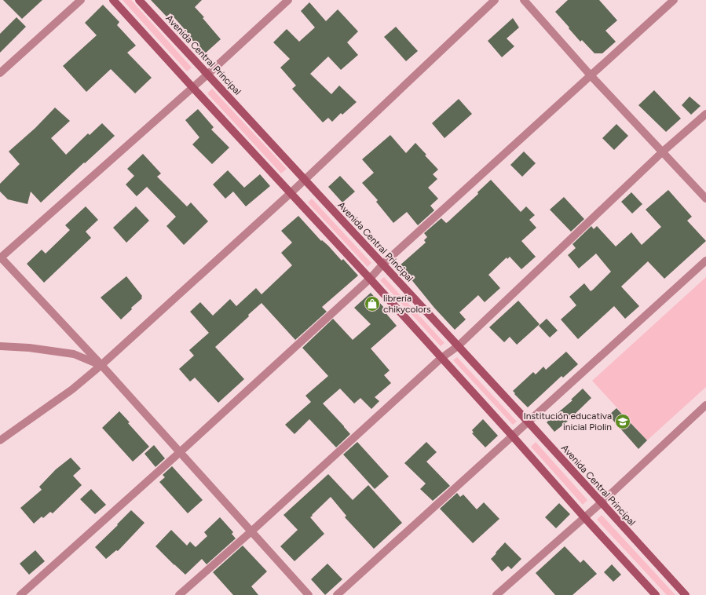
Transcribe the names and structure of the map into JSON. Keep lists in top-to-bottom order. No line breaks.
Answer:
{"streets":{"street":["Avenida Central Principal"]},"places":{"shop":["librería chikycolors"],"school or university":["Institución educativa inicial Piolin"]}}
